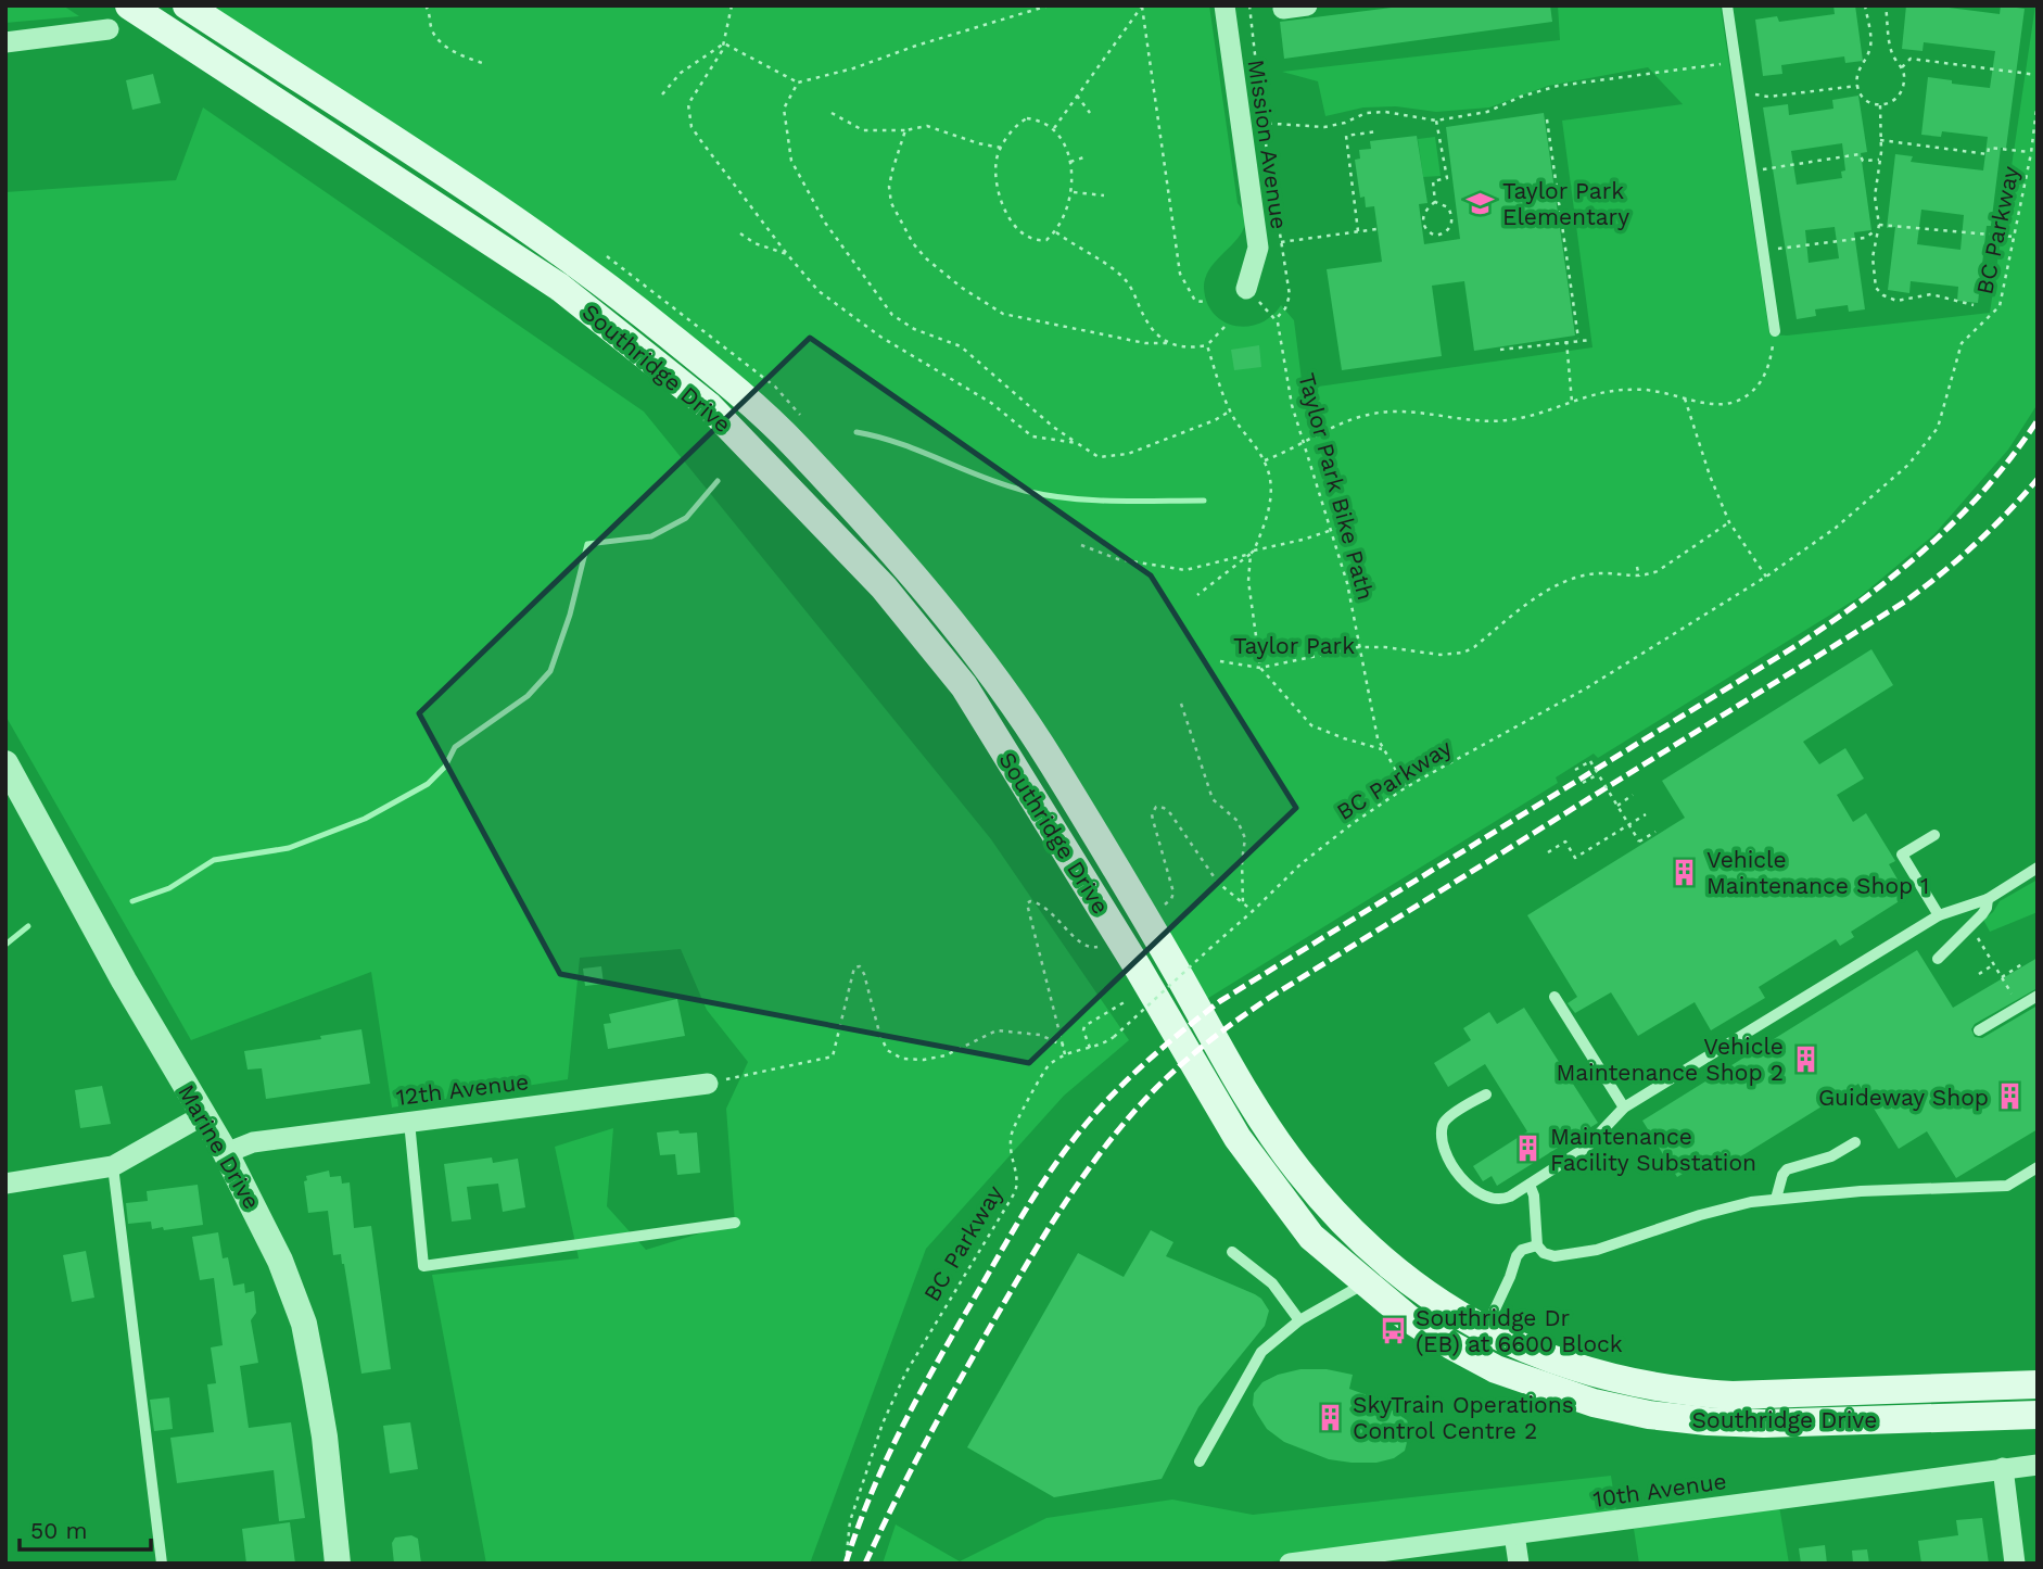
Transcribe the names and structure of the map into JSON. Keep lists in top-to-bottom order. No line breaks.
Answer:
{"streets":{"main road":["Southridge Drive"],"street":["Mission Avenue","12th Avenue","Marine Drive","10th Avenue"],"path":["BC Parkway","Taylor Park Bike Path"]},"crossings":[["BC Parkway","Taylor Park Bike Path"],["12th Avenue","Marine Drive"]],"parks":["Taylor Park"],"places":{"school or university":["Taylor Park Elementary"],"building":["Vehicle Maintenance Shop 1","Vehicle Maintenance Shop 2","Guideway Shop","Maintenance Facility Substation","SkyTrain Operations Control Centre 2"],"bus stop":["Southridge Dr (EB) at 6600 Block"]},"scale_bar":"50 m"}
